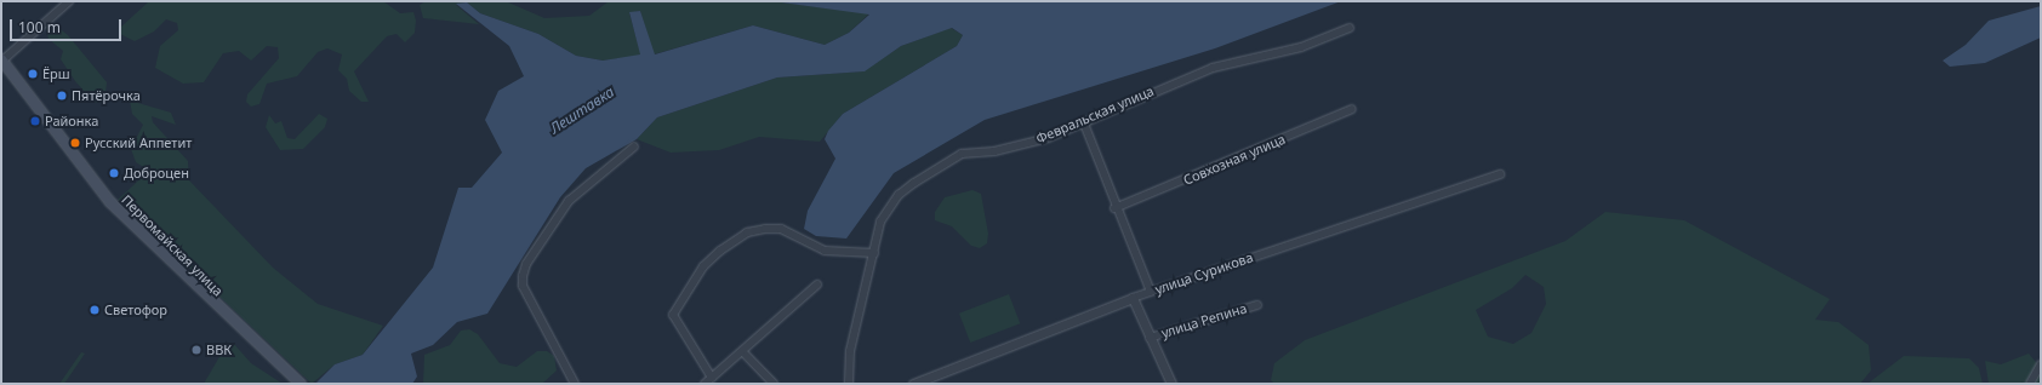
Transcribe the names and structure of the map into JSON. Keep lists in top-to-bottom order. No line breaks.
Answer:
{"streets":{"main road":["Первомайская улица"],"street":["Февральская улица","Совхозная улица","улица Сурикова","улица Репина"]},"water":["Лештавка"],"places":["Ёрш","Пятёрочка","Районка","Русский Аппетит","Доброцен","Светофор","ВВК"],"scale_bar":"100 m"}
